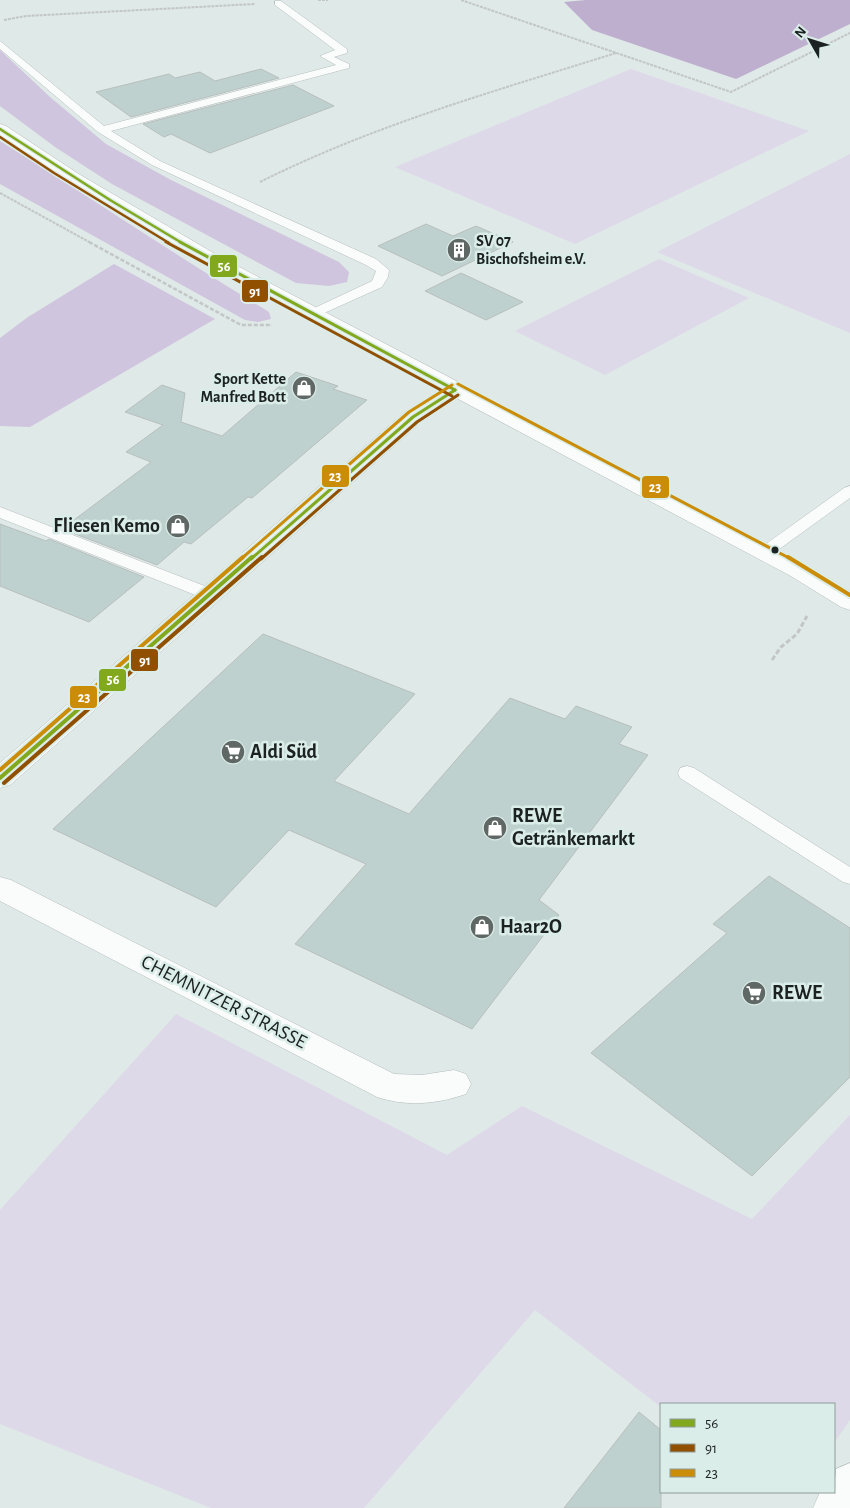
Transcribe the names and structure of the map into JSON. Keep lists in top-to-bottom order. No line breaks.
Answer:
{"streets":{"main road":["CHEMNITZER STRASSE"]},"places":{"building":["SV 07 Bischofsheim e.V."],"shop":["Sport Kette Manfred Bott","Fliesen Kemo","REWE Getränkemarkt","Haar2O"],"supermarket":["Aldi Süd","REWE"]},"lines":["transit line 56","transit line 91","transit line 23"],"legend":["56","91","23"],"north":"top left"}
